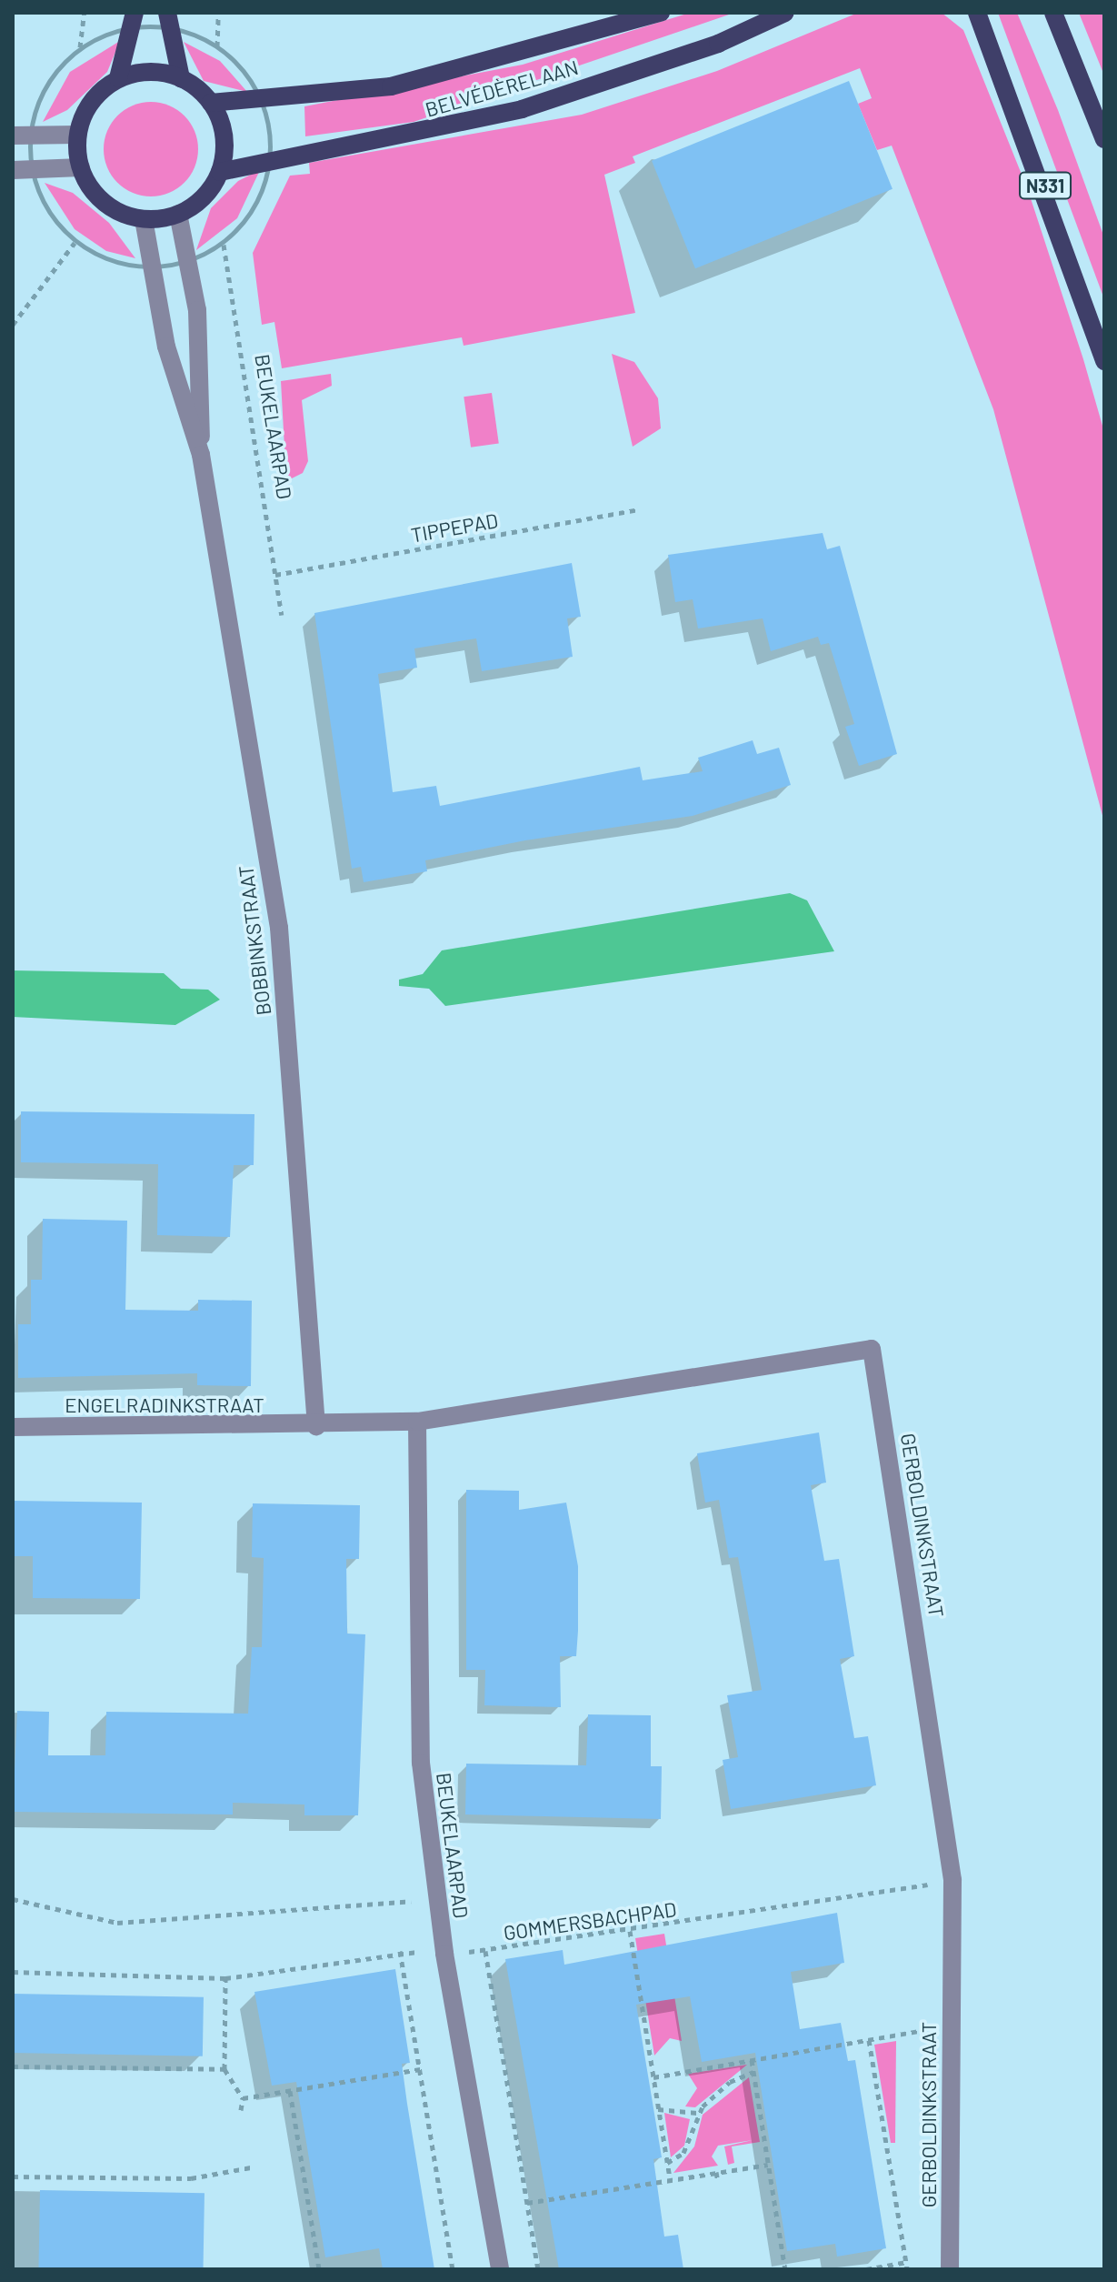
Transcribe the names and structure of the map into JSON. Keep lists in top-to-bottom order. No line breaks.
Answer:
{"streets":{"main road":["BELVÉDÈRELAAN","N331"],"street":["BEUKELAARPAD","BOBBINKSTRAAT","ENGELRADINKSTRAAT","GERBOLDINKSTRAAT"],"path":["TIPPEPAD","GOMMERSBACHPAD"]},"crossings":[["BELVÉDÈRELAAN","BOBBINKSTRAAT"],["BEUKELAARPAD","TIPPEPAD"],["BEUKELAARPAD","GERBOLDINKSTRAAT"],["BEUKELAARPAD","GOMMERSBACHPAD"],["BOBBINKSTRAAT","ENGELRADINKSTRAAT"],["BOBBINKSTRAAT","GERBOLDINKSTRAAT"],["ENGELRADINKSTRAAT","GERBOLDINKSTRAAT"],["GERBOLDINKSTRAAT","GOMMERSBACHPAD"]]}
